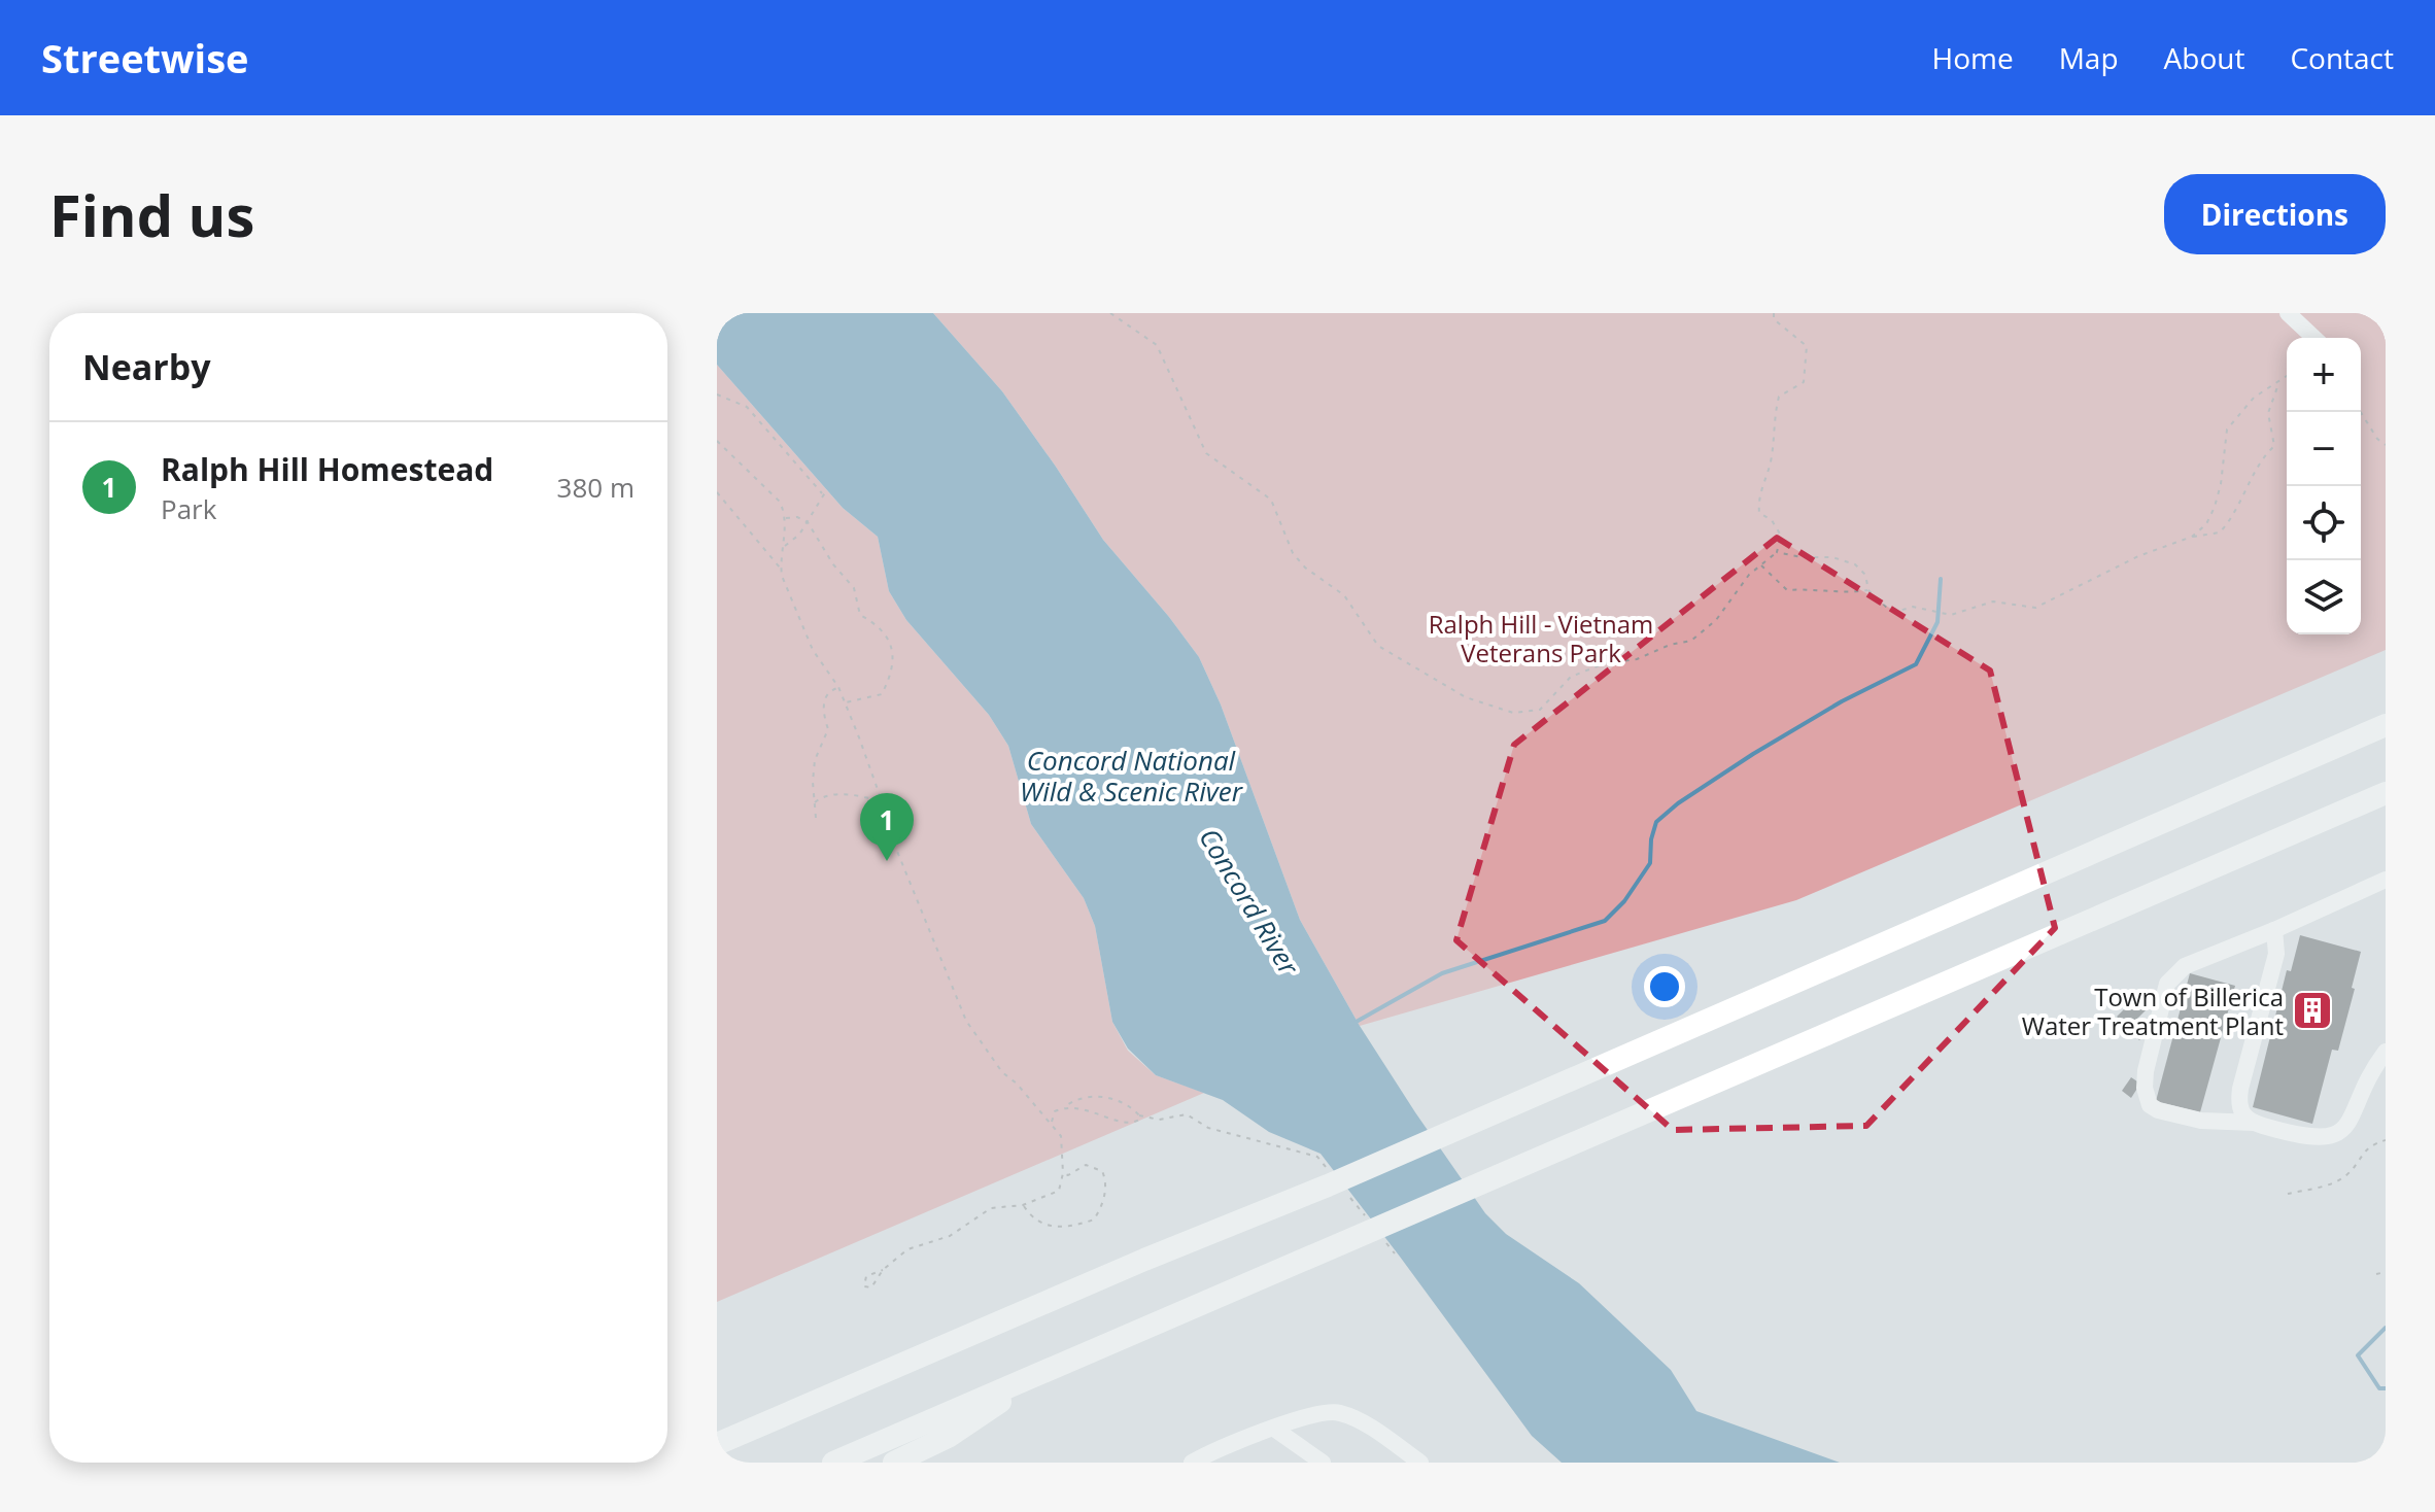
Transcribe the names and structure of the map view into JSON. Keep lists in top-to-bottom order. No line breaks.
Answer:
{"water":["Concord National Wild & Scenic River","Concord River"],"parks":["Ralph Hill - Vietnam Veterans Park"],"places":{"building":["Town of Billerica Water Treatment Plant"]},"page":{"header":"Streetwise","nav":["Home","Map","About","Contact"],"buttons":"Directions","title":"Find us","heading":"Nearby","map_buttons":["+","−"],"list":[{"mark":"1","name":"Ralph Hill Homestead","note":"Park","value":"380 m"}],"pins":"1"}}
